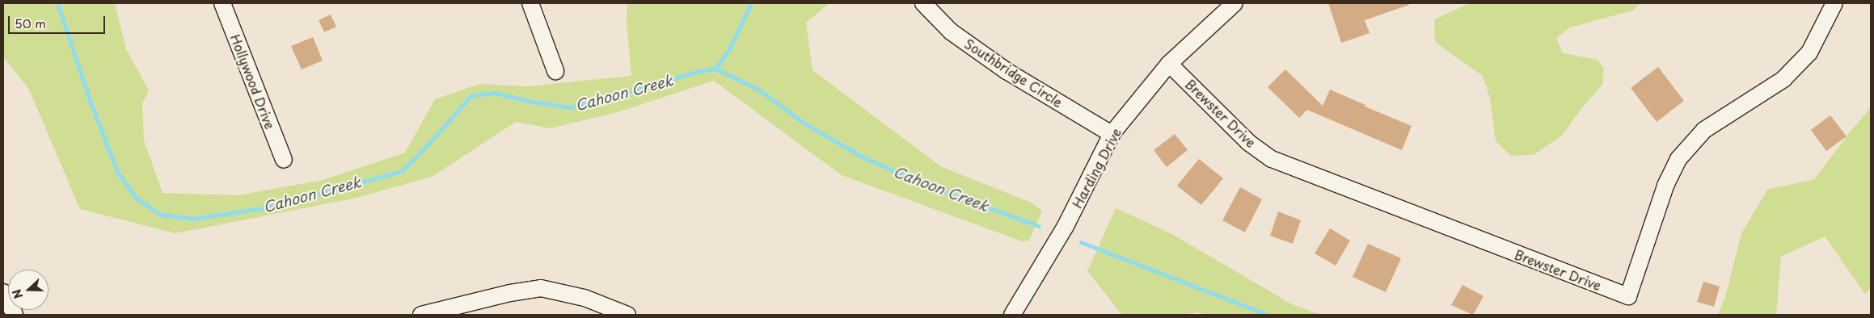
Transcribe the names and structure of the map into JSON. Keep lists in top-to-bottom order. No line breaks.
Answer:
{"streets":{"street":["Southbridge Circle","Hollywood Drive","Brewster Drive","Harding Drive"]},"crossings":[["Southbridge Circle","Harding Drive"],["Brewster Drive","Harding Drive"]],"water":["Cahoon Creek"],"scale_bar":"50 m","north":"left"}
